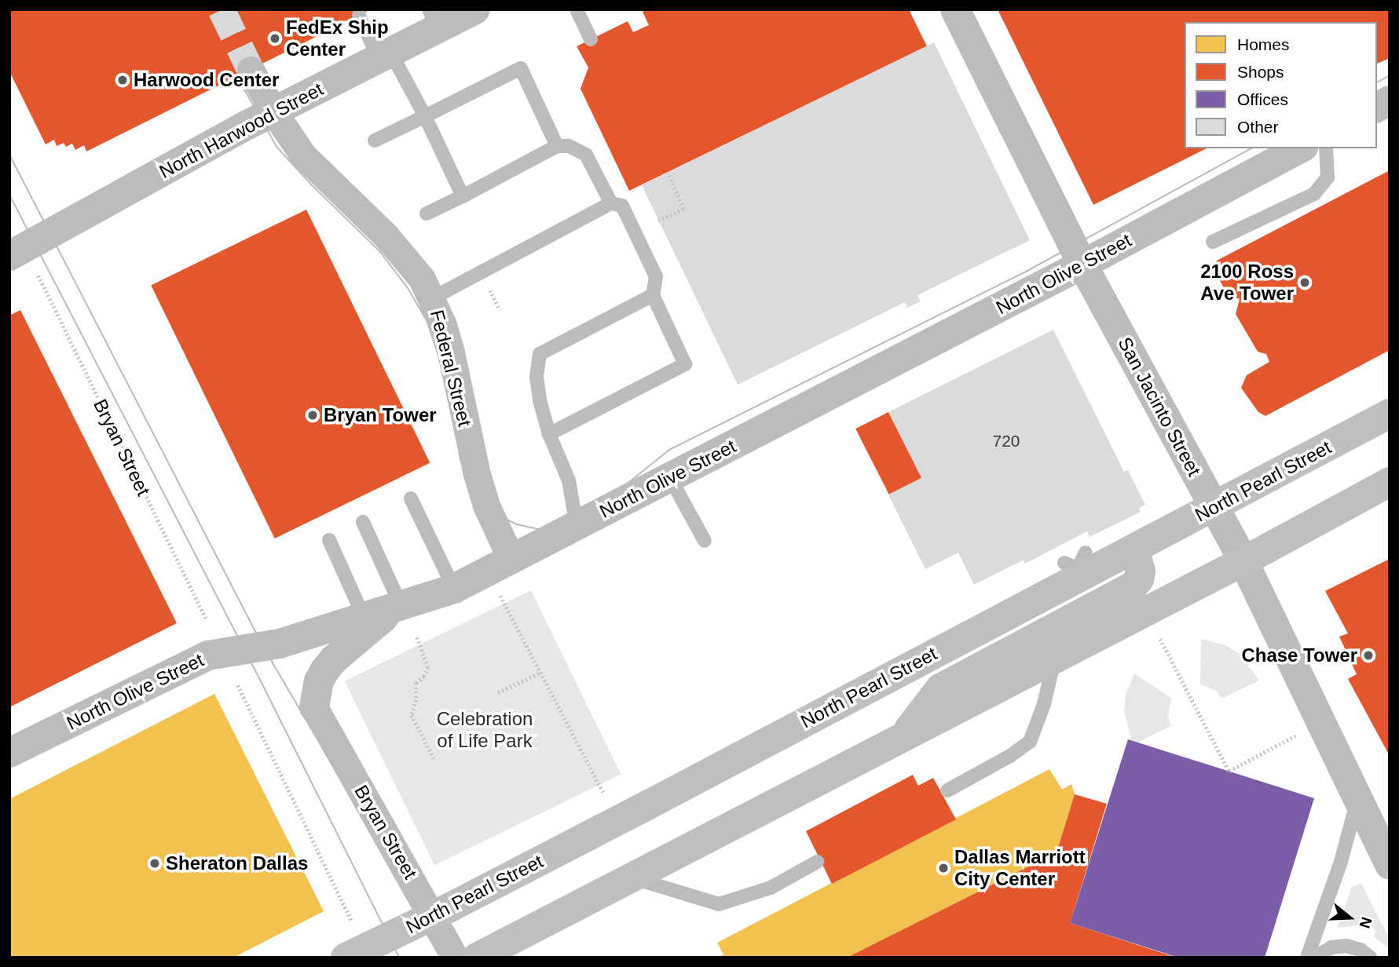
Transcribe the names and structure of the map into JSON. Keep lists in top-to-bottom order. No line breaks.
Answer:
{"streets":{"main road":["North Pearl Street"],"street":["North Harwood Street","North Olive Street","Federal Street","San Jacinto Street","Bryan Street"]},"crossings":[["North Harwood Street","Federal Street"],["North Olive Street","Federal Street"],["North Olive Street","San Jacinto Street"],["San Jacinto Street","North Pearl Street"],["Bryan Street","North Pearl Street"]],"parks":["Celebration of Life Park"],"places":["FedEx Ship Center","Harwood Center","2100 Ross Ave Tower","Bryan Tower","Chase Tower","Sheraton Dallas","Dallas Marriott City Center"],"house_numbers":["720"],"legend":["Homes","Shops","Offices","Other"],"north":"right"}
